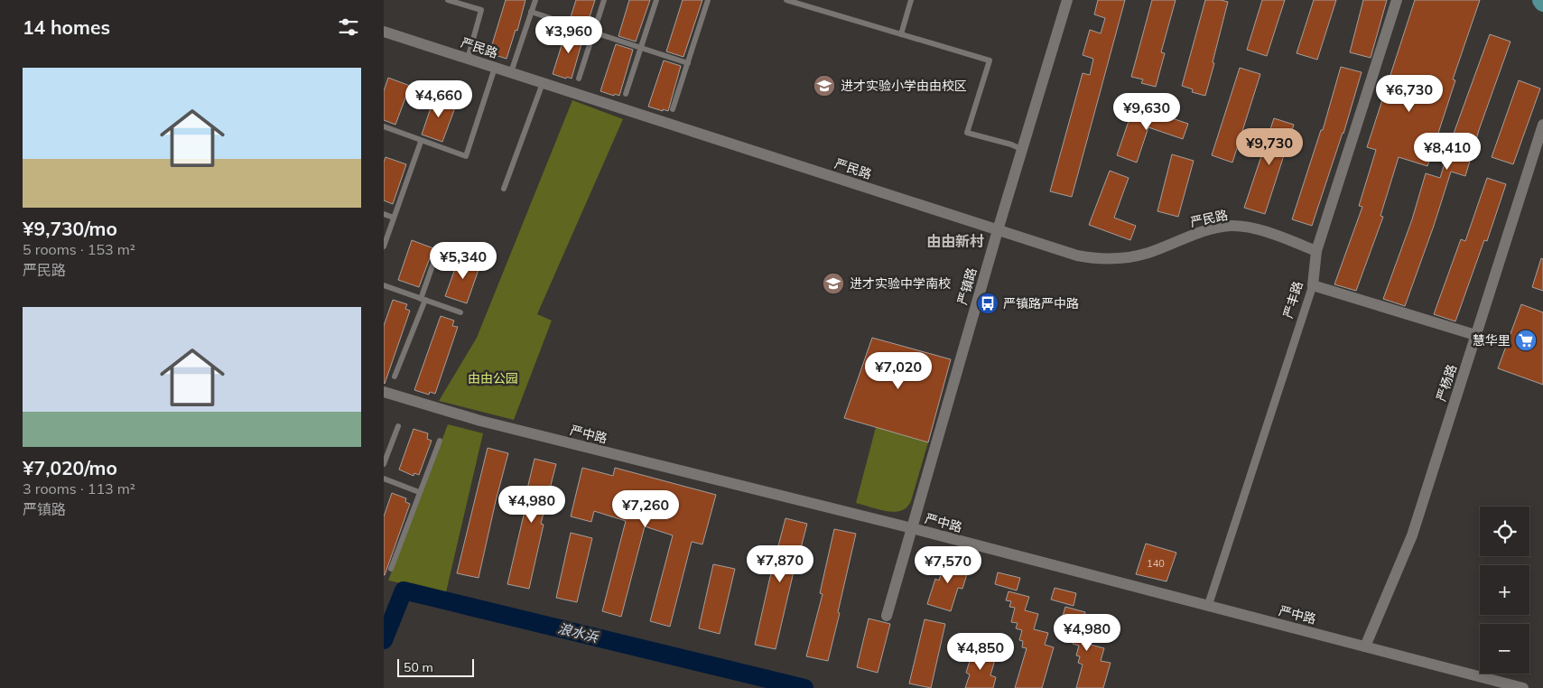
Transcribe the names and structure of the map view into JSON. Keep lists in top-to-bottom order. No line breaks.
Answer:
{"streets":{"street":["严民路","严镇路","严丰路","严杨路","严中路"]},"crossings":[["严民路","严镇路"],["严民路","严丰路"],["严镇路","严中路"],["严丰路","严中路"],["严杨路","严中路"]],"districts":["由由新村"],"water":["浪水浜"],"parks":["由由公园"],"places":{"school or university":["进才实验小学由由校区","进才实验中学南校"],"bus stop":["严镇路严中路"],"supermarket":["慧华里"]},"house_numbers":["140"],"scale_bar":"50 m","page":{"heading":"14 homes","price":["¥3,960","¥6,730","¥4,660","¥9,630","¥9,730","¥8,410","¥5,340","¥7,020","¥4,980","¥7,260","¥7,870","¥7,570","¥4,980","¥4,850"],"list":[{"name":"¥9,730/mo","note":"5 rooms · 153 m² · 严民路"},{"name":"¥7,020/mo","note":"3 rooms · 113 m² · 严镇路"}],"map_buttons":["+","−"],"scale":"50 m"}}
